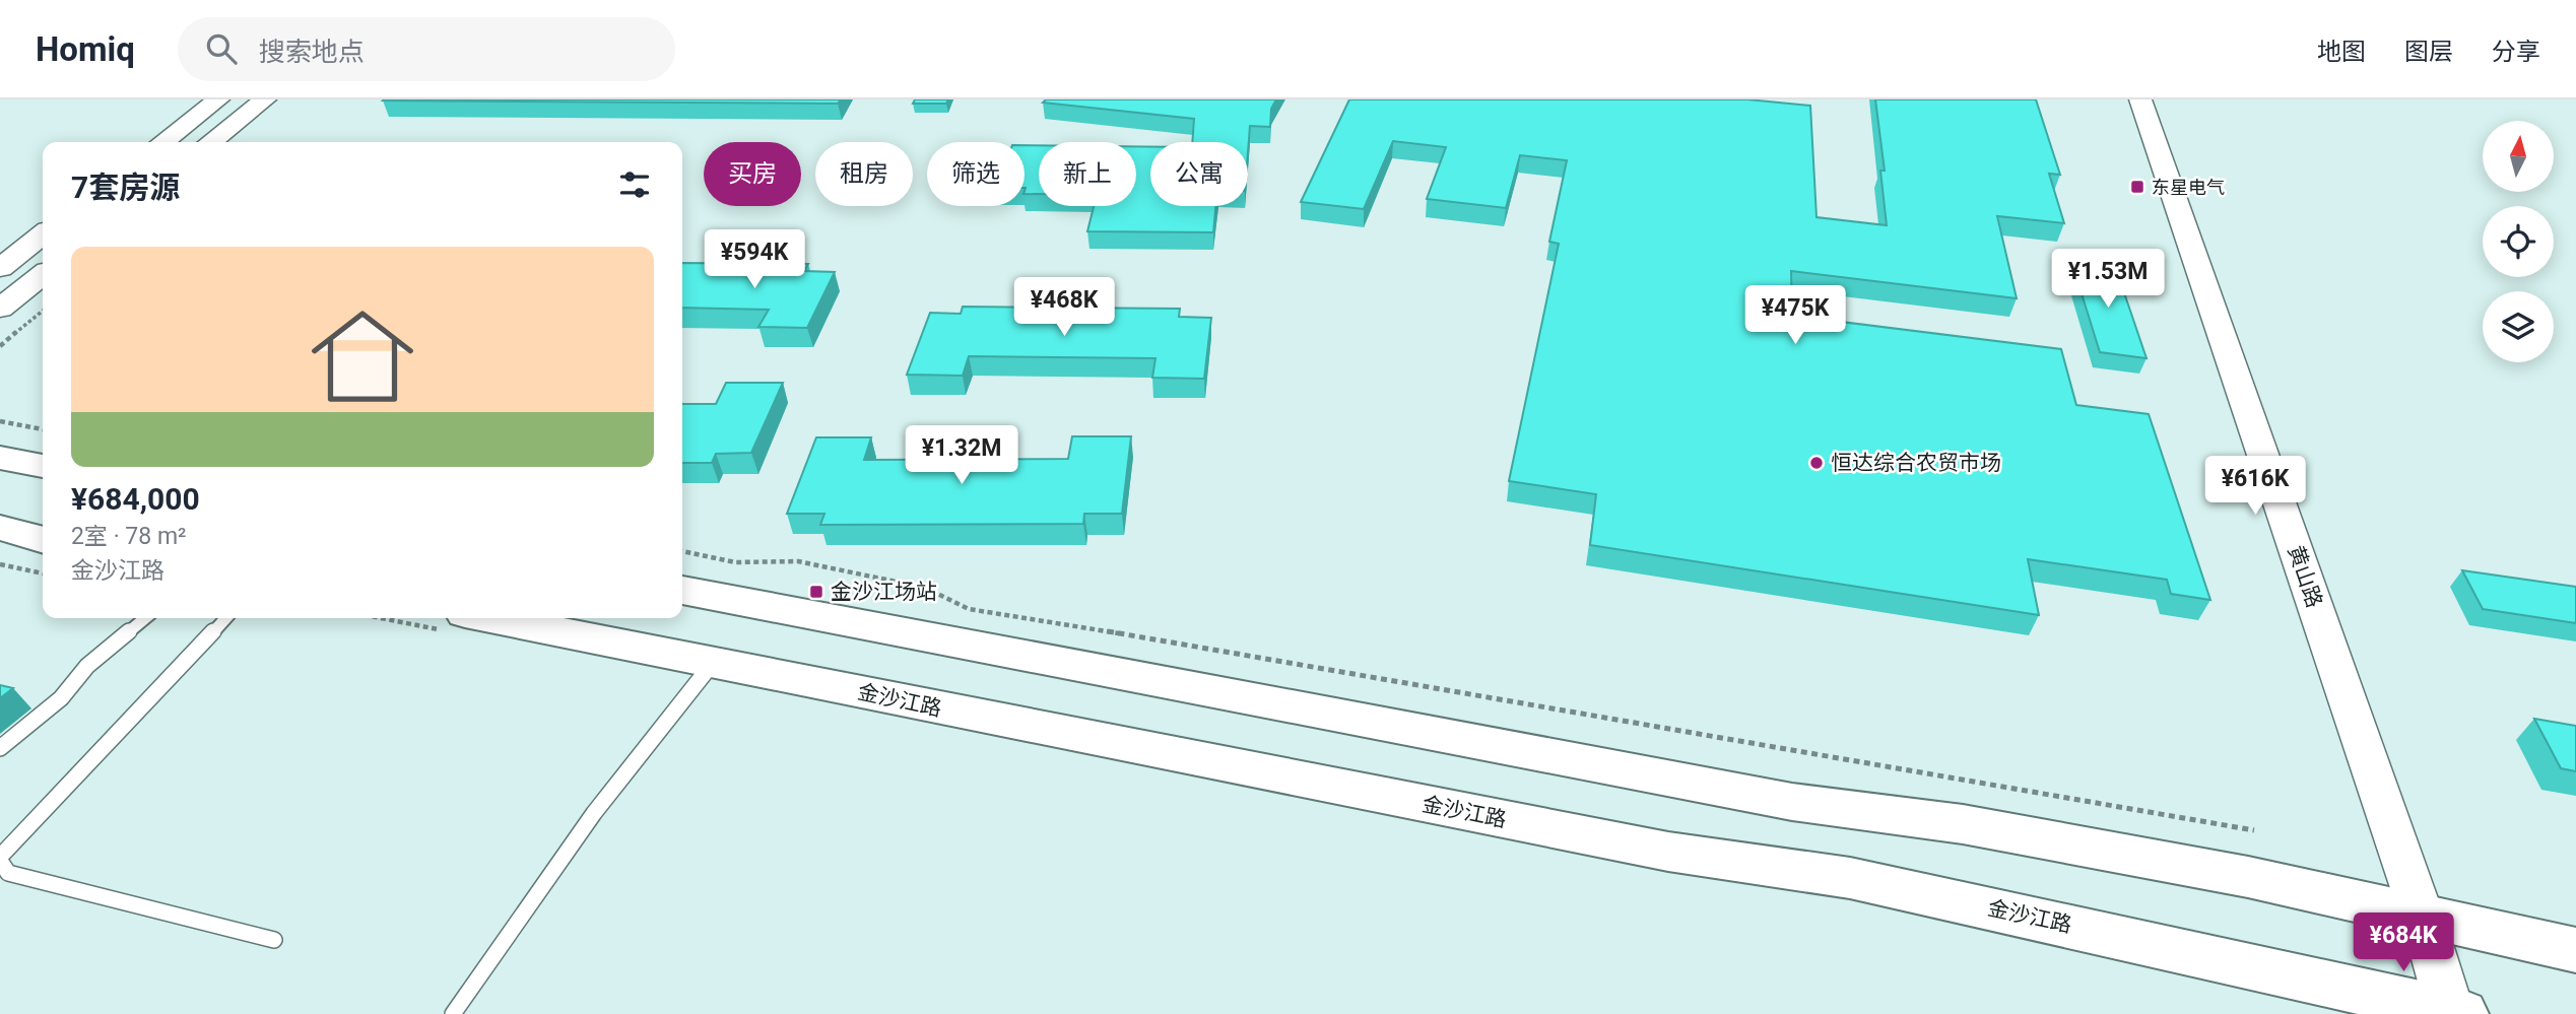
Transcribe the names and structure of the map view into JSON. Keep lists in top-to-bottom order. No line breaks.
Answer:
{"streets":{"main road":["金沙江路"],"street":["黄山路"]},"crossings":[["黄山路","金沙江路"]],"places":{"transit":["东星电气","金沙江场站"],"other":["恒达综合农贸市场"]},"north":"top","page":{"header":"Homiq","search":"搜索地点","nav":["地图","图层","分享"],"chip":["买房","租房","筛选","新上","公寓"],"heading":"7套房源","list":[{"name":"¥684,000","note":"2室 · 78 m² · 金沙江路"}],"price":["¥594K","¥1.53M","¥468K","¥475K","¥1.32M","¥616K","¥684K"]}}
